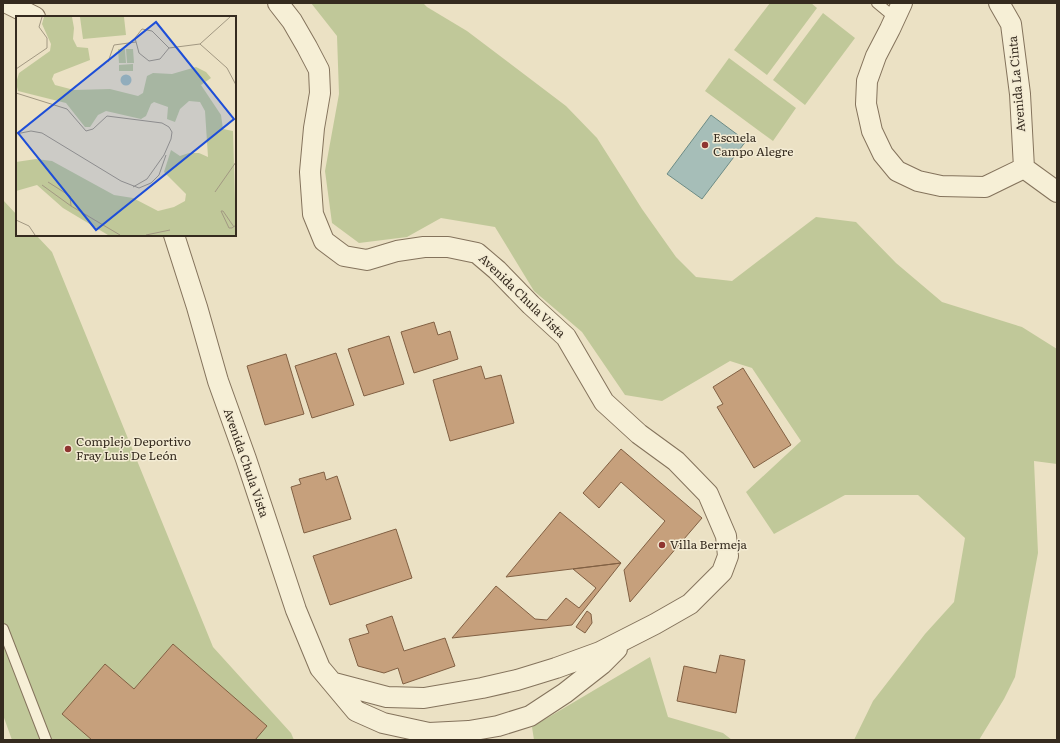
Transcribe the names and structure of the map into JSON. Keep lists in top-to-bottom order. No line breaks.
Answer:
{"streets":{"street":["Avenida La Cinta","Avenida Chula Vista"]},"places":["Escuela Campo Alegre","Complejo Deportivo Fray Luis De León","Villa Bermeja"]}
